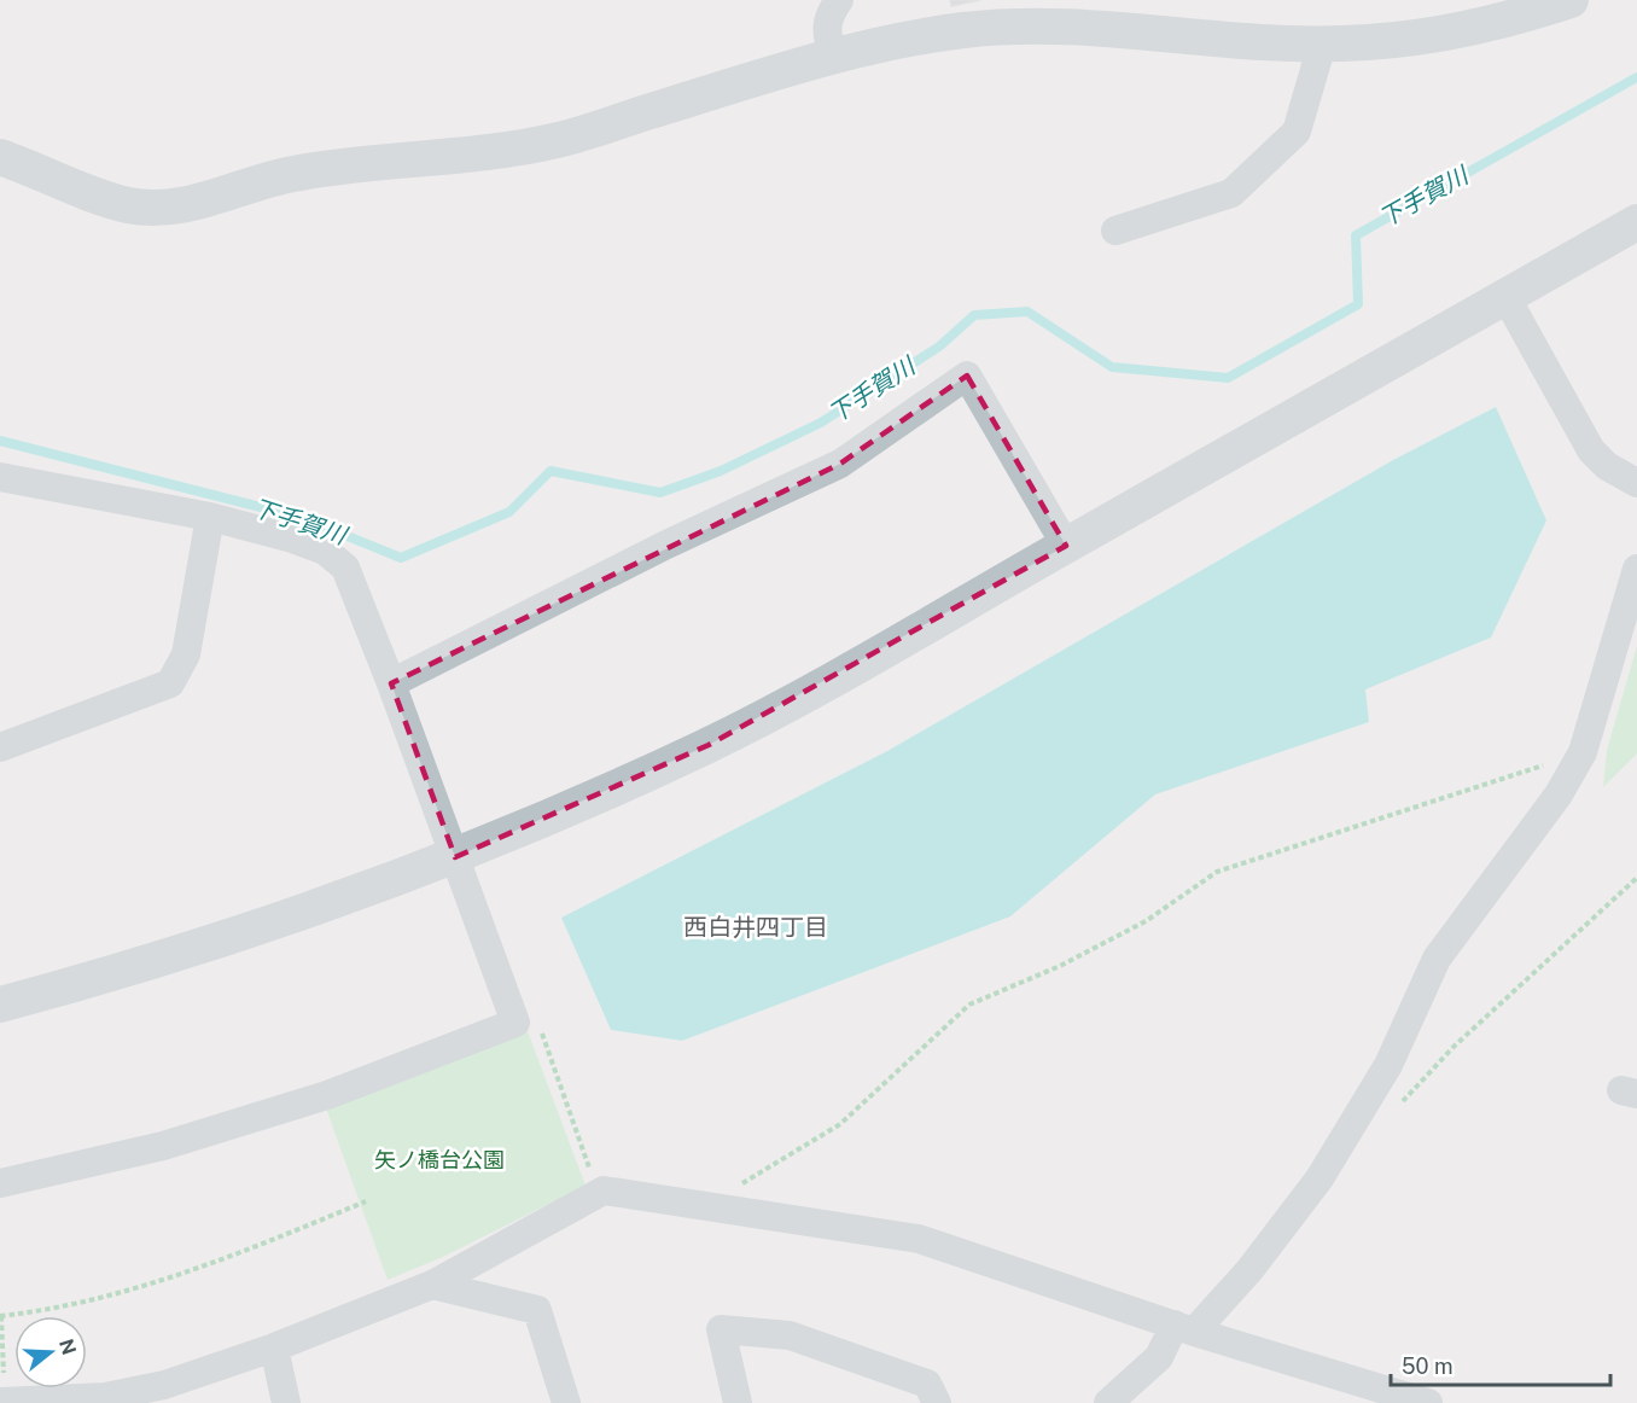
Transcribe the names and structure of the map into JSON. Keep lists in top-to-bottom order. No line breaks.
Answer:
{"districts":["西白井四丁目"],"water":["下手賀川"],"parks":["矢ノ橋台公園"],"scale_bar":"50 m","north":"right"}
